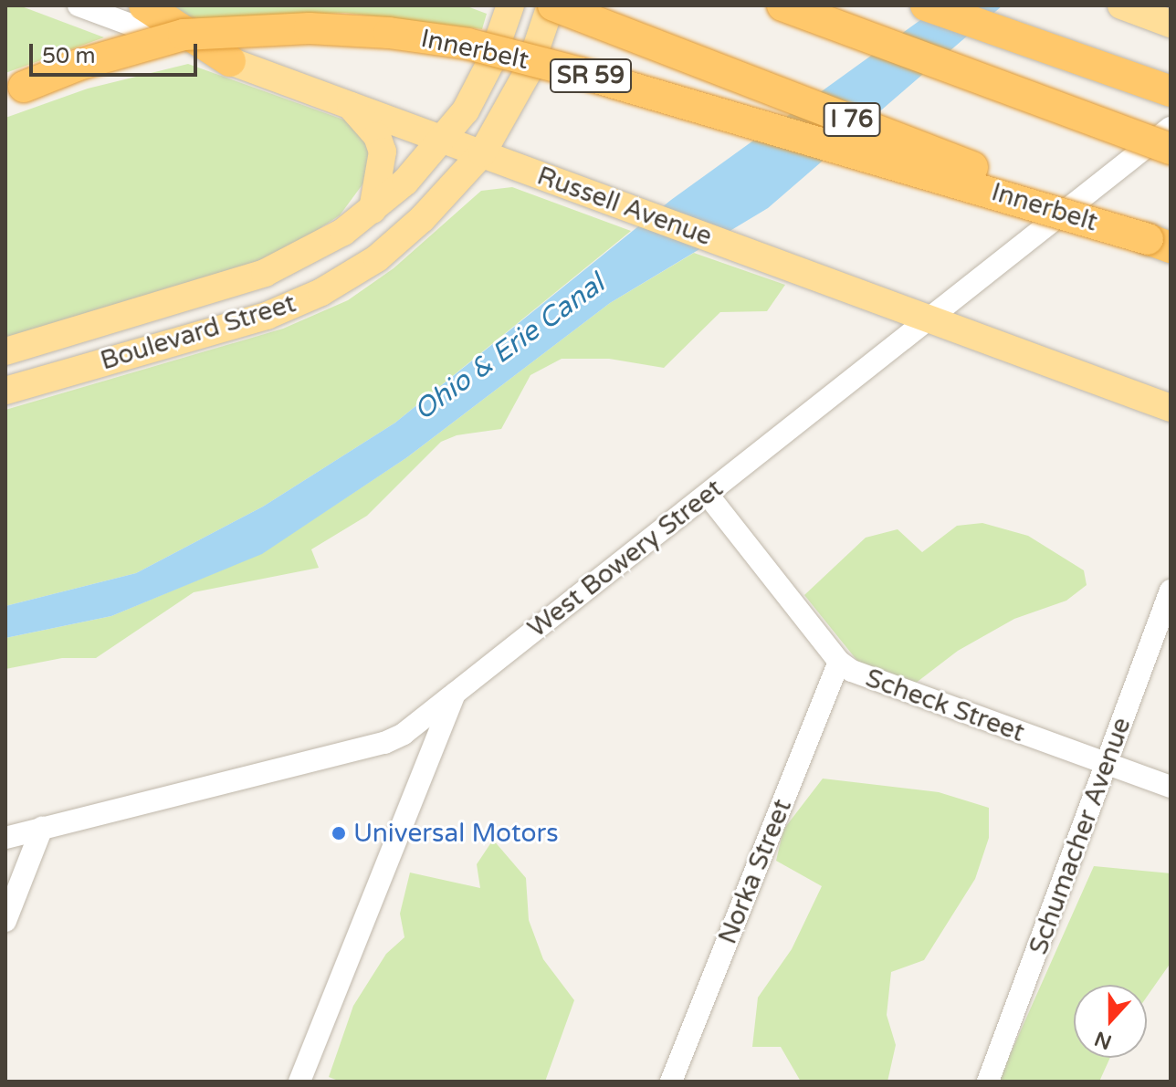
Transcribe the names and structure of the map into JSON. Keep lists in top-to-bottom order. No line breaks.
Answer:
{"streets":{"highway":["Innerbelt","SR 59","I 76"],"main road":["Russell Avenue","Boulevard Street"],"street":["West Bowery Street","Scheck Street","Schumacher Avenue","Norka Street"]},"crossings":[["Innerbelt","I 76"],["I 76","Boulevard Street"],["Russell Avenue","Boulevard Street"],["Russell Avenue","West Bowery Street"],["West Bowery Street","Scheck Street"],["Scheck Street","Schumacher Avenue"],["Scheck Street","Norka Street"]],"water":["Ohio & Erie Canal"],"places":["Universal Motors"],"scale_bar":"50 m","north":"bottom"}
